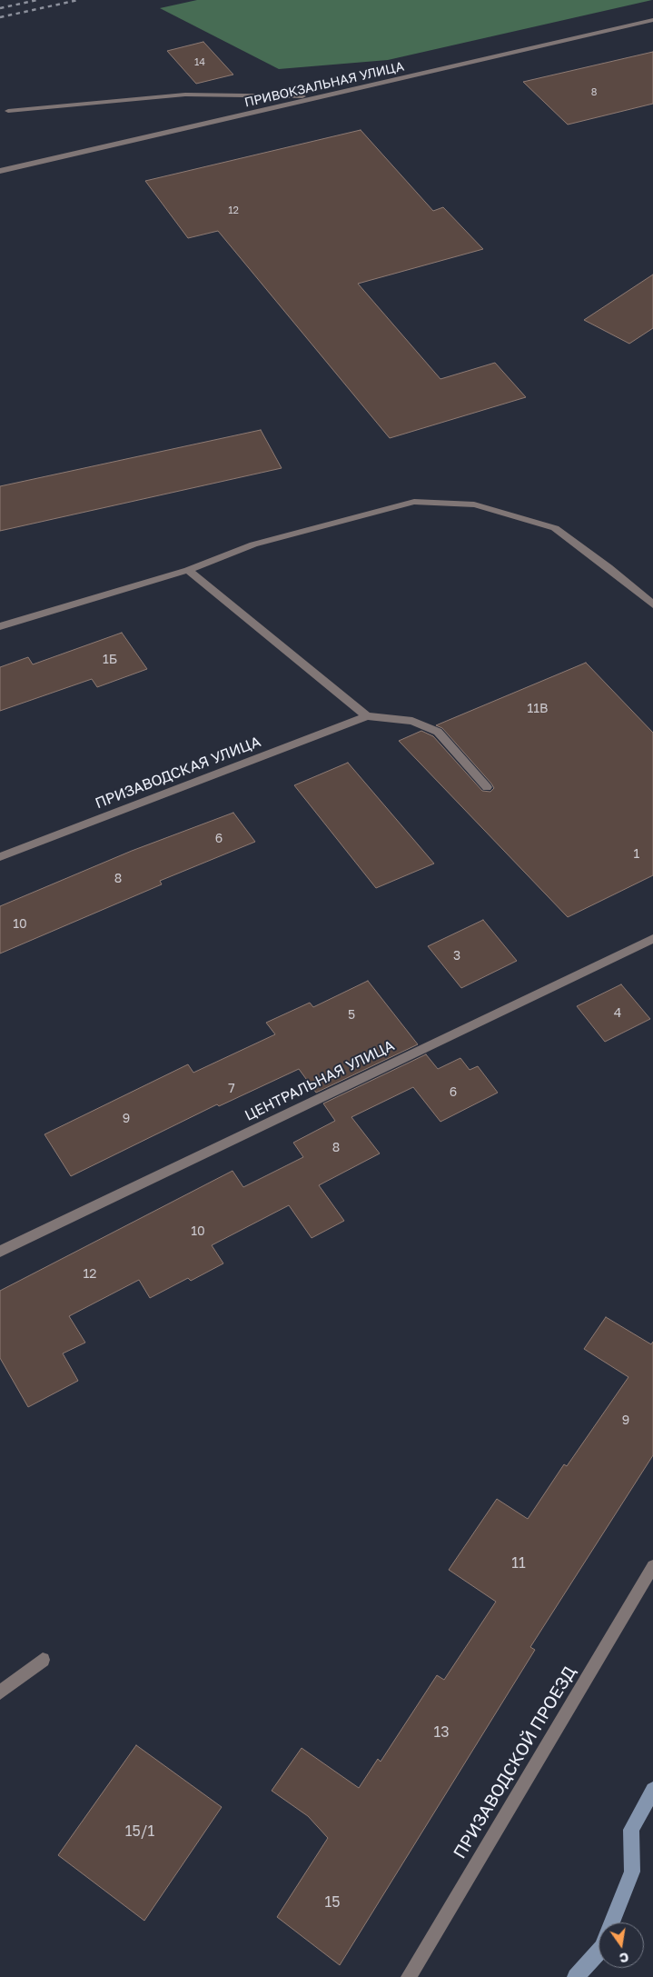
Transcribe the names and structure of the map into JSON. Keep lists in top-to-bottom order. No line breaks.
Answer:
{"streets":{"street":["ПРИВОКЗАЛЬНАЯ УЛИЦА","ПРИЗАВОДСКАЯ УЛИЦА","ЦЕНТРАЛЬНАЯ УЛИЦА","ПРИЗАВОДСКОЙ ПРОЕЗД"]},"house_numbers":["14","8","12","1Б","11В","6","1","8","10","3","4","5","7","6","9","8","10","12","9","11","13","15/1","15"],"north":"bottom"}
